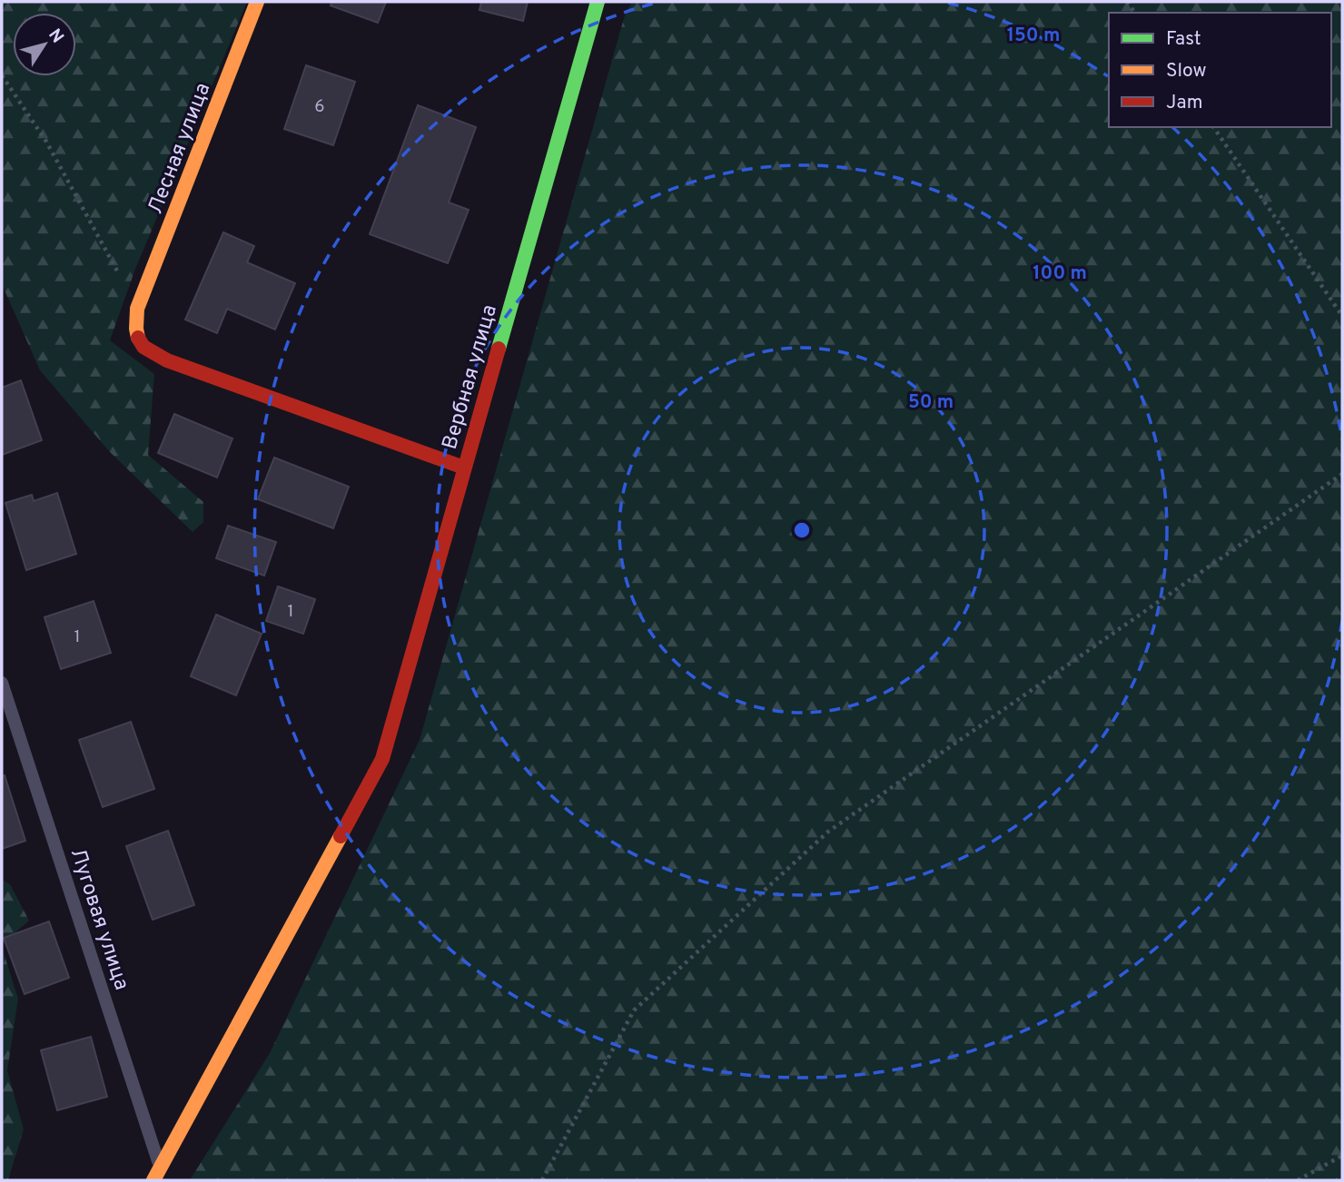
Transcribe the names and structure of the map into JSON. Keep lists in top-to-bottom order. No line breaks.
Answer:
{"streets":{"street":["Лесная улица","Вербная улица"],"lane":["Луговая улица"]},"crossings":[["Лесная улица","Вербная улица"]],"house_numbers":["6","1","1"],"legend":["Fast","Slow","Jam"],"north":"top right","rings":["150 m","100 m","50 m"]}
